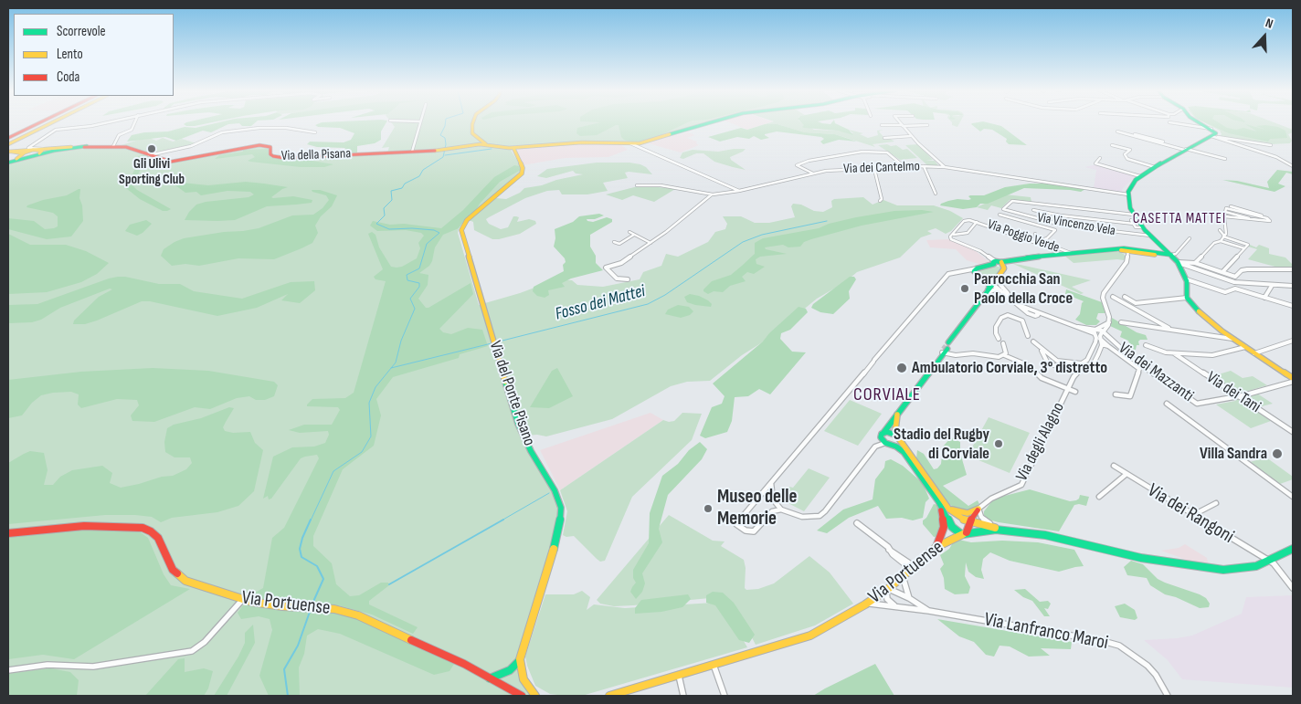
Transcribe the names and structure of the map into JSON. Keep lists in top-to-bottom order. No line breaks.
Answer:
{"streets":{"main road":["Via della Pisana","Via Poggio Verde","Via del Ponte Pisano","Via degli Alagno","Via Portuense"],"street":["Via dei Cantelmo","Via Vincenzo Vela","Via dei Mazzanti","Via dei Tani","Via dei Rangoni","Via Lanfranco Maroi"]},"crossings":[["Via della Pisana","Via del Ponte Pisano"],["Via dei Mazzanti","Via dei Tani"],["Via degli Alagno","Via Portuense"],["Via dei Rangoni","Via Portuense"],["Via Portuense","Via Lanfranco Maroi"]],"districts":["CASETTA MATTEI","CORVIALE"],"water":["Fosso dei Mattei"],"places":["Gli Ulivi Sporting Club","Parrocchia San Paolo della Croce","Ambulatorio Corviale, 3° distretto","Stadio del Rugby di Corviale","Villa Sandra","Museo delle Memorie"],"legend":["Scorrevole","Lento","Coda"],"north":"top"}
